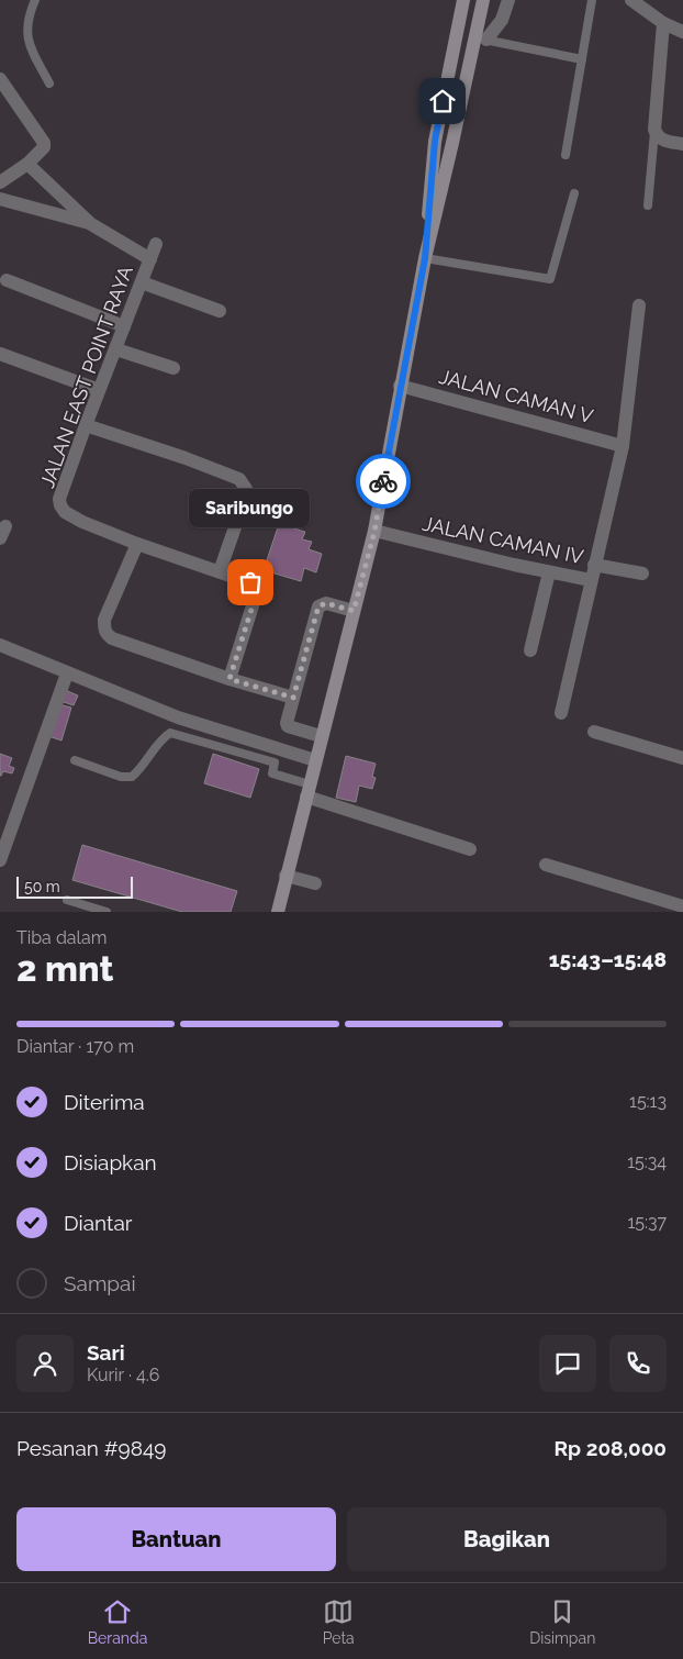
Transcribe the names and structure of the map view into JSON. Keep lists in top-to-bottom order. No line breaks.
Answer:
{"streets":{"street":["JALAN EAST POINT RAYA","JALAN CAMAN V","JALAN CAMAN IV"]},"places":["Saribungo"],"scale_bar":"50 m","page":{"bubble":"Saribungo","scale":"50 m","heading":["2 mnt","Tiba dalam","15:43–15:48"],"panel":["Sari","Kurir · 4.6","Pesanan #9849","Rp 208,000"],"bar":"Diantar · 170 m","list":[["Diterima","15:13"],["Disiapkan","15:34"],["Diantar","15:37"],"Sampai"],"buttons":["Bantuan","Bagikan"],"tabs":["Beranda","Peta","Disimpan"]}}
